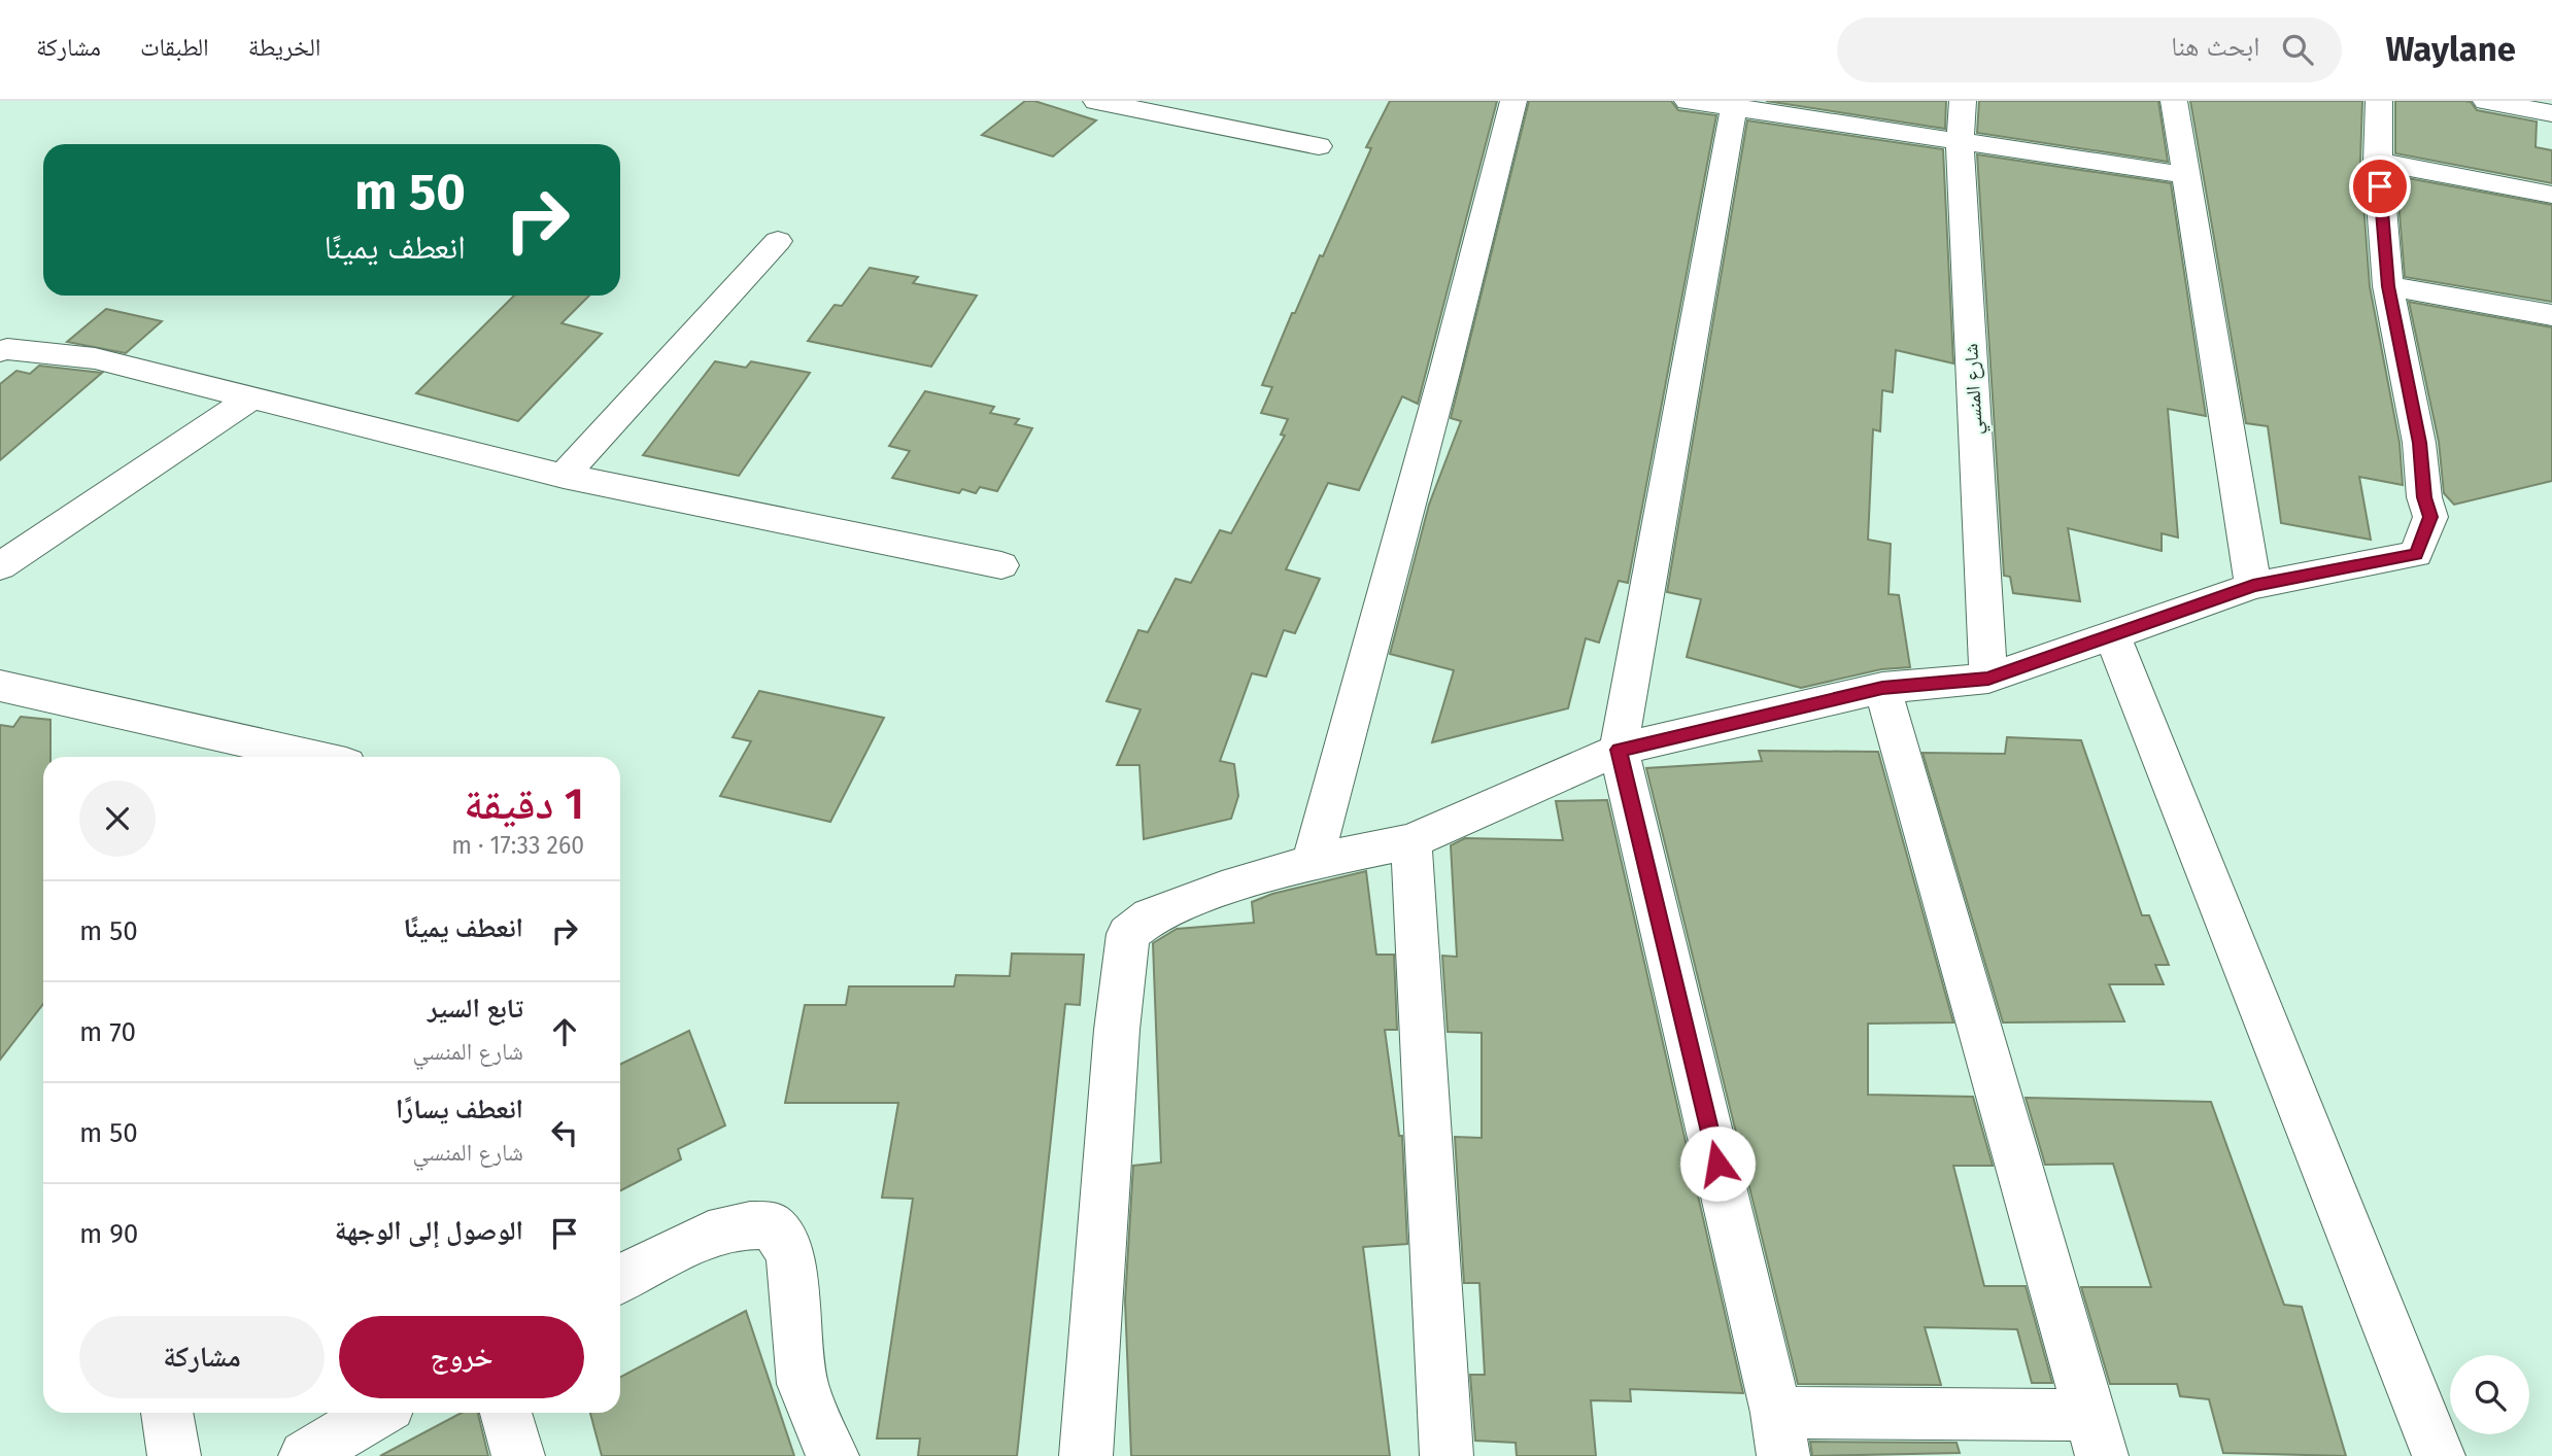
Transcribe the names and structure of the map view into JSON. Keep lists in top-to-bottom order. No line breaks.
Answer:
{"streets":{"street":["شارع المنسي"]},"page":{"header":"Waylane","search":"ابحث هنا","nav":["الخريطة","الطبقات","مشاركة"],"turn":["50 m","انعطف يمينًا"],"heading":["1 دقيقة","260 m · 17:33"],"list":[{"name":"انعطف يمينًا","value":"50 m"},{"name":"تابع السير","note":"شارع المنسي","value":"70 m"},{"name":"انعطف يسارًا","note":"شارع المنسي","value":"50 m"},{"name":"الوصول إلى الوجهة","value":"90 m"}],"buttons":["خروج","مشاركة"]}}
